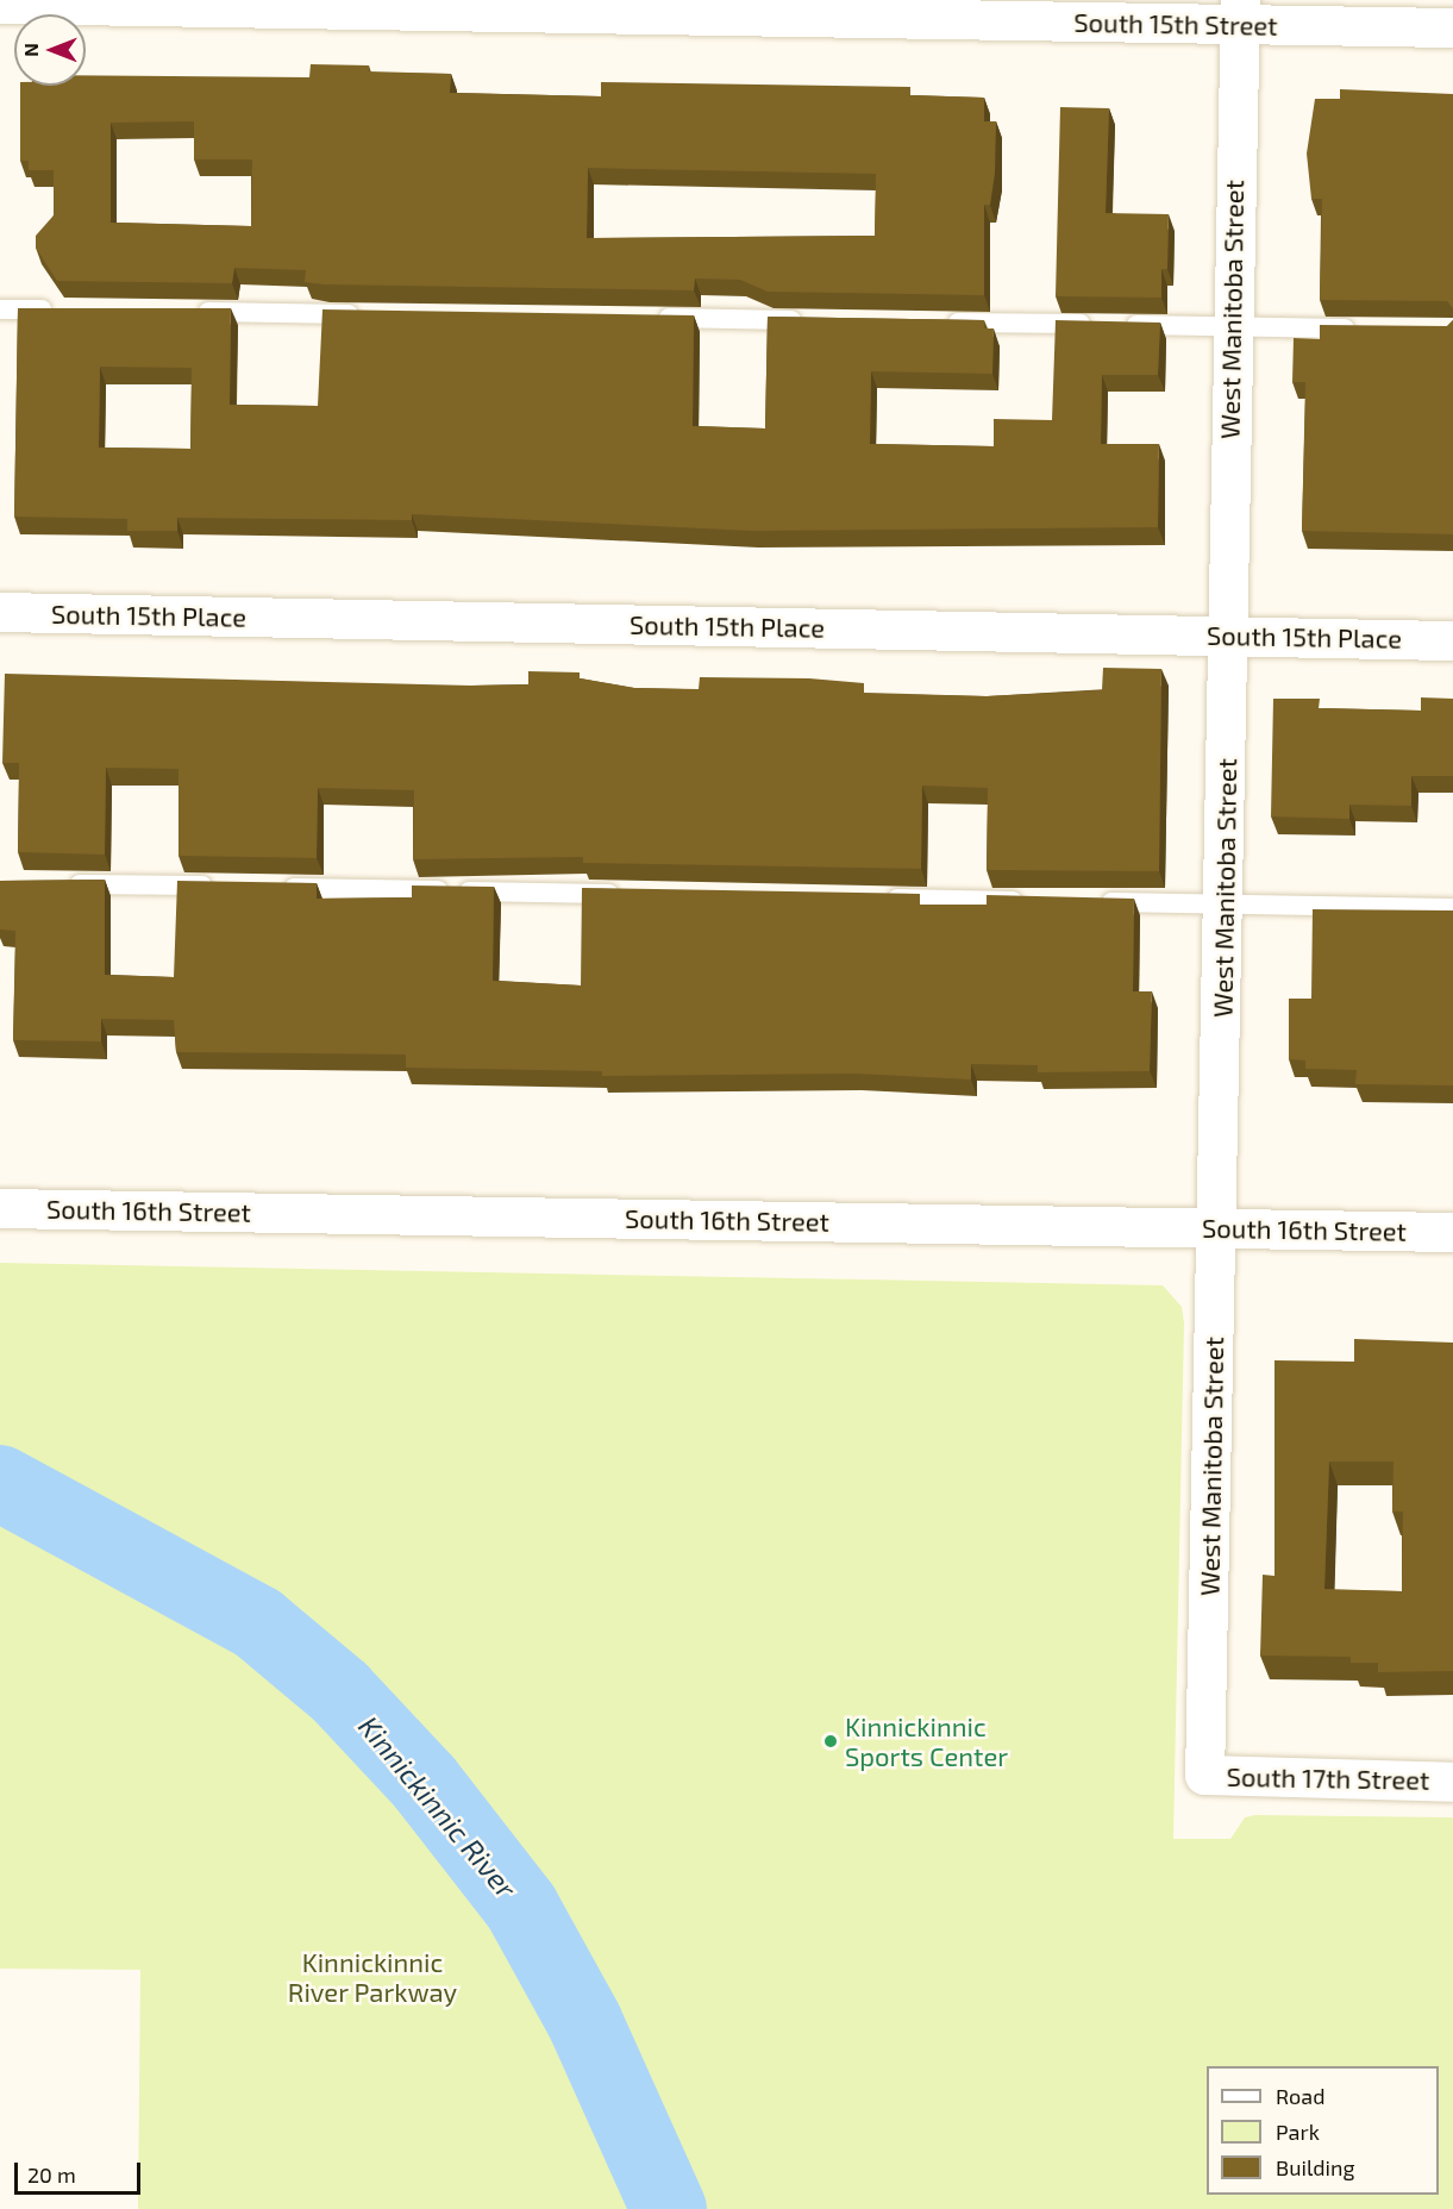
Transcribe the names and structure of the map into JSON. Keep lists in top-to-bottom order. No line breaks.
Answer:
{"streets":{"street":["South 15th Street","West Manitoba Street","South 15th Place","South 16th Street","South 17th Street"]},"crossings":[["South 15th Street","West Manitoba Street"],["West Manitoba Street","South 15th Place"],["West Manitoba Street","South 16th Street"],["West Manitoba Street","South 17th Street"]],"water":["Kinnickinnic River"],"parks":["Kinnickinnic River Parkway"],"places":["Kinnickinnic Sports Center"],"legend":["Road","Park","Building"],"scale_bar":"20 m","north":"left"}
